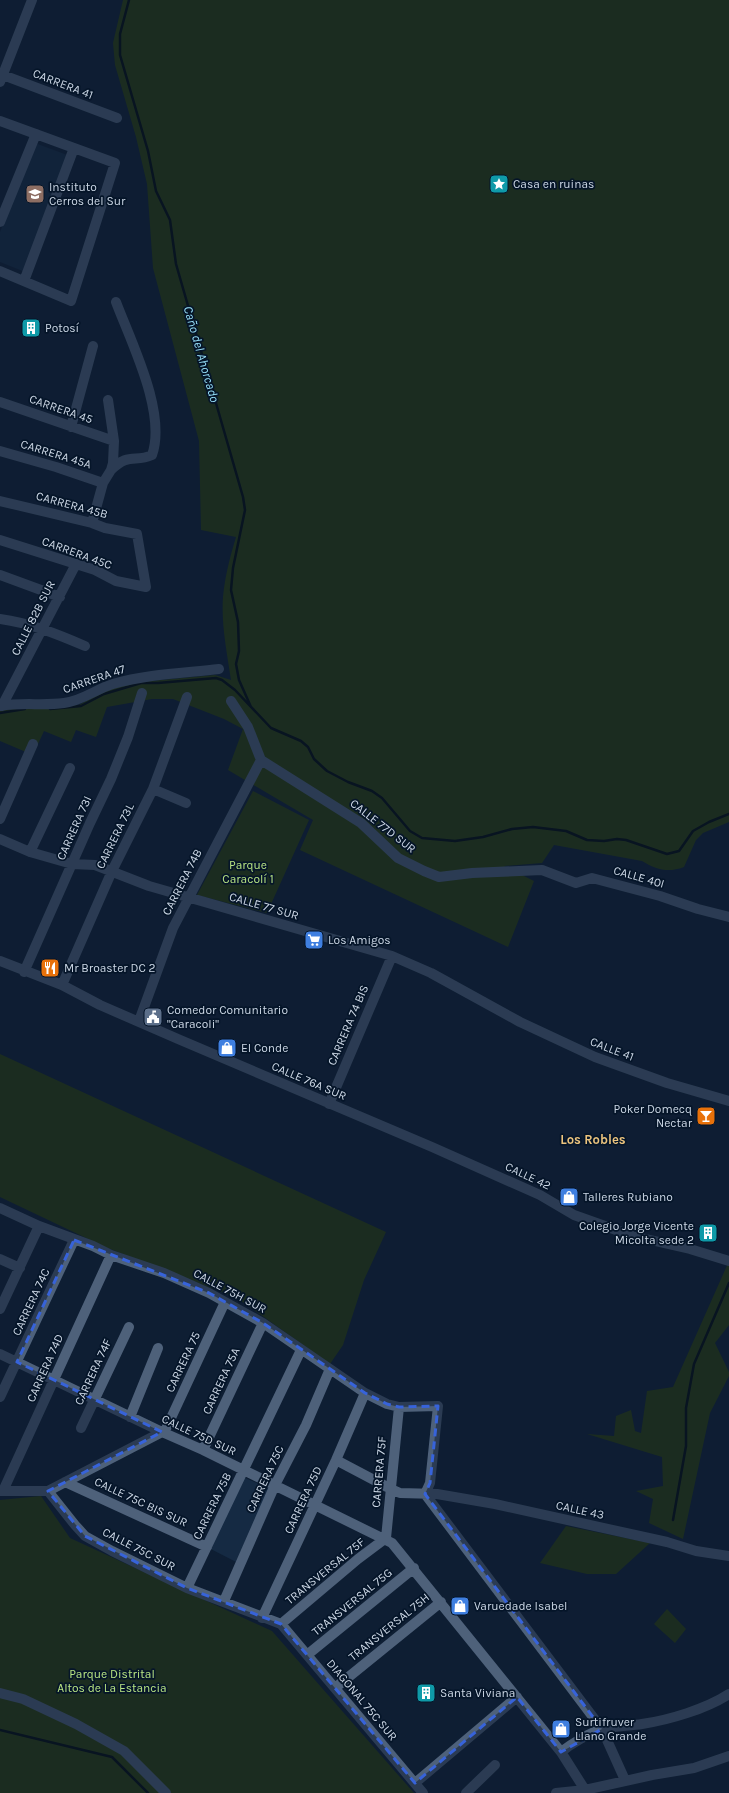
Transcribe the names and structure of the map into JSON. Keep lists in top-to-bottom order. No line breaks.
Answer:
{"streets":{"street":["CARRERA 41","CARRERA 45","CARRERA 45A","CARRERA 45B","CARRERA 45C","CALLE 82B SUR","CARRERA 47","CALLE 77D SUR","CARRERA 73I","CARRERA 73L","CALLE 40I","CARRERA 74B","CALLE 77 SUR","CARRERA 74 BIS","CALLE 41","CALLE 76A SUR","CALLE 42","CALLE 75H SUR","CARRERA 74C","CARRERA 75","CARRERA 74D","CARRERA 74F","CARRERA 75A","CALLE 75D SUR","CARRERA 75F","CARRERA 75C","CARRERA 75D","CALLE 75C BIS SUR","CARRERA 75B","CALLE 43","CALLE 75C SUR","TRANSVERSAL 75F","TRANSVERSAL 75G","TRANSVERSAL 75H","DIAGONAL 75C SUR"]},"crossings":[["CARRERA 45B","CARRERA 45C"],["CARRERA 45C","CALLE 82B SUR"],["CALLE 82B SUR","CARRERA 47"],["CALLE 77D SUR","CALLE 40I"],["CALLE 77D SUR","CARRERA 74B"],["CARRERA 73I","CALLE 77 SUR"],["CARRERA 73I","CALLE 76A SUR"],["CARRERA 73L","CALLE 77 SUR"],["CARRERA 73L","CALLE 76A SUR"],["CARRERA 74B","CALLE 77 SUR"],["CARRERA 74B","CALLE 76A SUR"],["CALLE 77 SUR","CARRERA 74 BIS"],["CALLE 77 SUR","CALLE 41"],["CARRERA 74 BIS","CALLE 76A SUR"],["CALLE 76A SUR","CALLE 42"],["CALLE 75H SUR","CARRERA 74C"],["CALLE 75H SUR","CARRERA 75"],["CALLE 75H SUR","CARRERA 74D"],["CALLE 75H SUR","CARRERA 75A"],["CALLE 75H SUR","CARRERA 75F"],["CALLE 75H SUR","CARRERA 75C"],["CALLE 75H SUR","CARRERA 75D"],["CALLE 75H SUR","CARRERA 75B"],["CALLE 75H SUR","CALLE 43"],["CARRERA 74C","CALLE 75D SUR"],["CARRERA 75","CALLE 75D SUR"],["CARRERA 74D","CALLE 75D SUR"],["CARRERA 74F","CALLE 75D SUR"],["CARRERA 75A","CALLE 75D SUR"],["CALLE 75D SUR","CARRERA 75F"],["CALLE 75D SUR","CARRERA 75C"],["CALLE 75D SUR","CARRERA 75D"],["CALLE 75D SUR","CARRERA 75B"],["CALLE 75D SUR","TRANSVERSAL 75F"],["CALLE 75D SUR","TRANSVERSAL 75G"],["CALLE 75D SUR","TRANSVERSAL 75H"],["CARRERA 75F","CALLE 43"],["CARRERA 75F","TRANSVERSAL 75F"],["CARRERA 75C","CALLE 75C SUR"],["CARRERA 75D","CALLE 43"],["CARRERA 75D","CALLE 75C SUR"],["CALLE 75C BIS SUR","CARRERA 75B"],["CARRERA 75B","CALLE 75C SUR"],["CALLE 75C SUR","TRANSVERSAL 75F"],["CALLE 75C SUR","DIAGONAL 75C SUR"],["TRANSVERSAL 75F","DIAGONAL 75C SUR"],["TRANSVERSAL 75G","DIAGONAL 75C SUR"],["TRANSVERSAL 75H","DIAGONAL 75C SUR"]],"districts":["Los Robles"],"water":["Caño del Ahorcado"],"parks":["Parque Caracolí 1","Parque Distrital Altos de La Estancia"],"places":{"place":["Casa en ruinas"],"school or university":["Instituto Cerros del Sur"],"building":["Potosí","Colegio Jorge Vicente Micolta sede 2","Santa Viviana"],"supermarket":["Los Amigos"],"restaurant":["Mr Broaster DC 2"],"public building":["Comedor Comunitario \"Caracoli\""],"shop":["El Conde","Talleres Rubiano","Varuedade Isabel","Surtifruver Llano Grande"],"bar":["Poker Domecq Nectar"]}}
